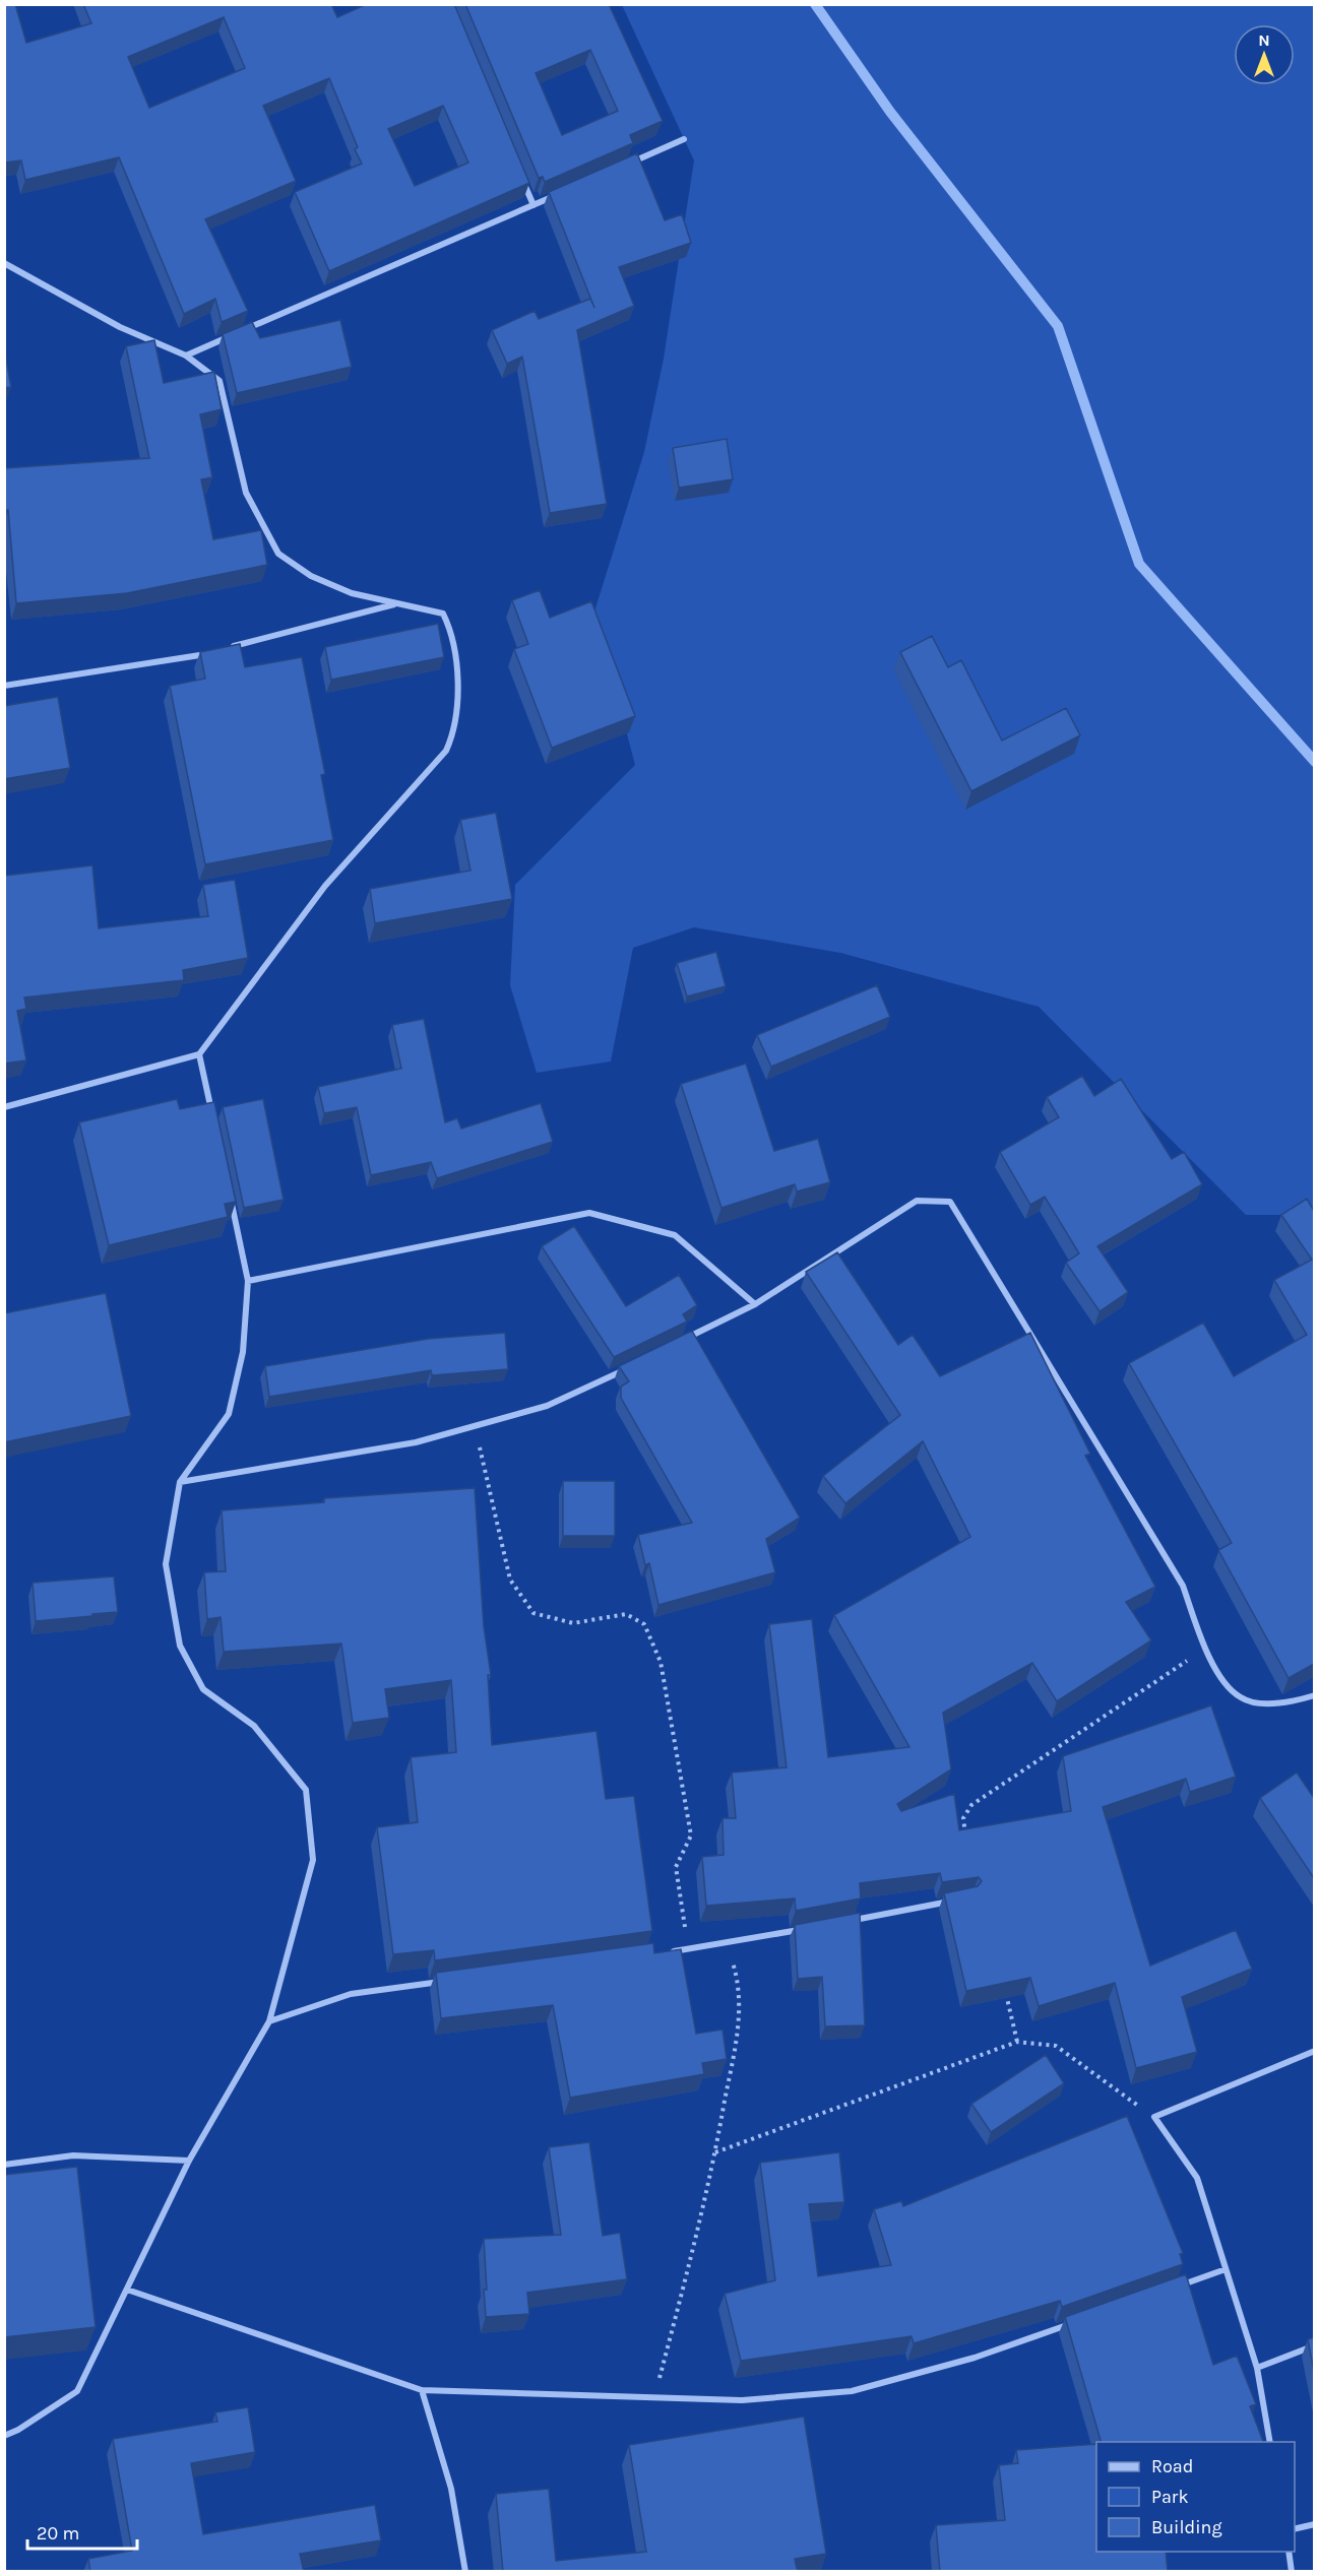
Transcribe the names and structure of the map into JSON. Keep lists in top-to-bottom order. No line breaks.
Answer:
{"legend":["Road","Park","Building"],"scale_bar":"20 m","north":"top"}
